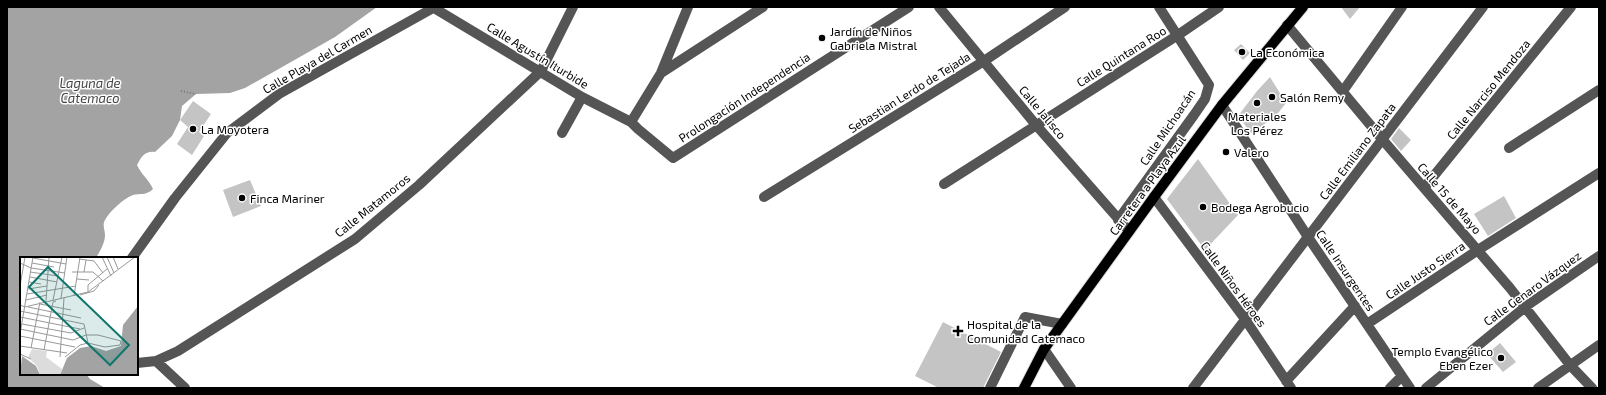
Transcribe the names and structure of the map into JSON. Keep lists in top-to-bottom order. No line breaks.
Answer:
{"streets":{"main road":["Carretera a Playa Azul"],"street":["Calle Agustín Iturbide","Calle Quintana Roo","Calle Playa del Carmen","Calle Narciso Mendoza","Sebastian Lerdo de Tejada","Prolongación Independencia","Calle Jalisco","Calle Michoacán","Calle Emiliano Zapata","Calle 15 de Mayo","Calle Matamoros","Calle Insurgentes","Calle Justo Sierra","Calle Niños Héroes","Calle Genaro Vázquez"]},"crossings":[["Calle Agustín Iturbide","Calle Playa del Carmen"],["Calle Agustín Iturbide","Prolongación Independencia"],["Calle Agustín Iturbide","Calle Matamoros"],["Calle Quintana Roo","Calle Jalisco"],["Calle Quintana Roo","Calle Michoacán"],["Calle Narciso Mendoza","Calle 15 de Mayo"],["Sebastian Lerdo de Tejada","Calle Jalisco"],["Calle Jalisco","Calle Michoacán"],["Calle Jalisco","Carretera a Playa Azul"],["Calle Emiliano Zapata","Calle 15 de Mayo"],["Calle Emiliano Zapata","Calle Insurgentes"],["Calle Emiliano Zapata","Calle Niños Héroes"],["Carretera a Playa Azul","Calle 15 de Mayo"],["Carretera a Playa Azul","Calle Insurgentes"],["Carretera a Playa Azul","Calle Niños Héroes"],["Calle 15 de Mayo","Calle Justo Sierra"],["Calle 15 de Mayo","Calle Genaro Vázquez"],["Calle Insurgentes","Calle Justo Sierra"]],"water":["Laguna de Catemaco"],"places":{"other":["Jardín de Niños Gabriela Mistral","La Económica","Salón Remy","Materiales Los Pérez","La Moyotera","Valero","Finca Mariner","Bodega Agrobucio","Templo Evangélico Eben Ezer"],"health":["Hospital de la Comunidad Catemaco"]}}
